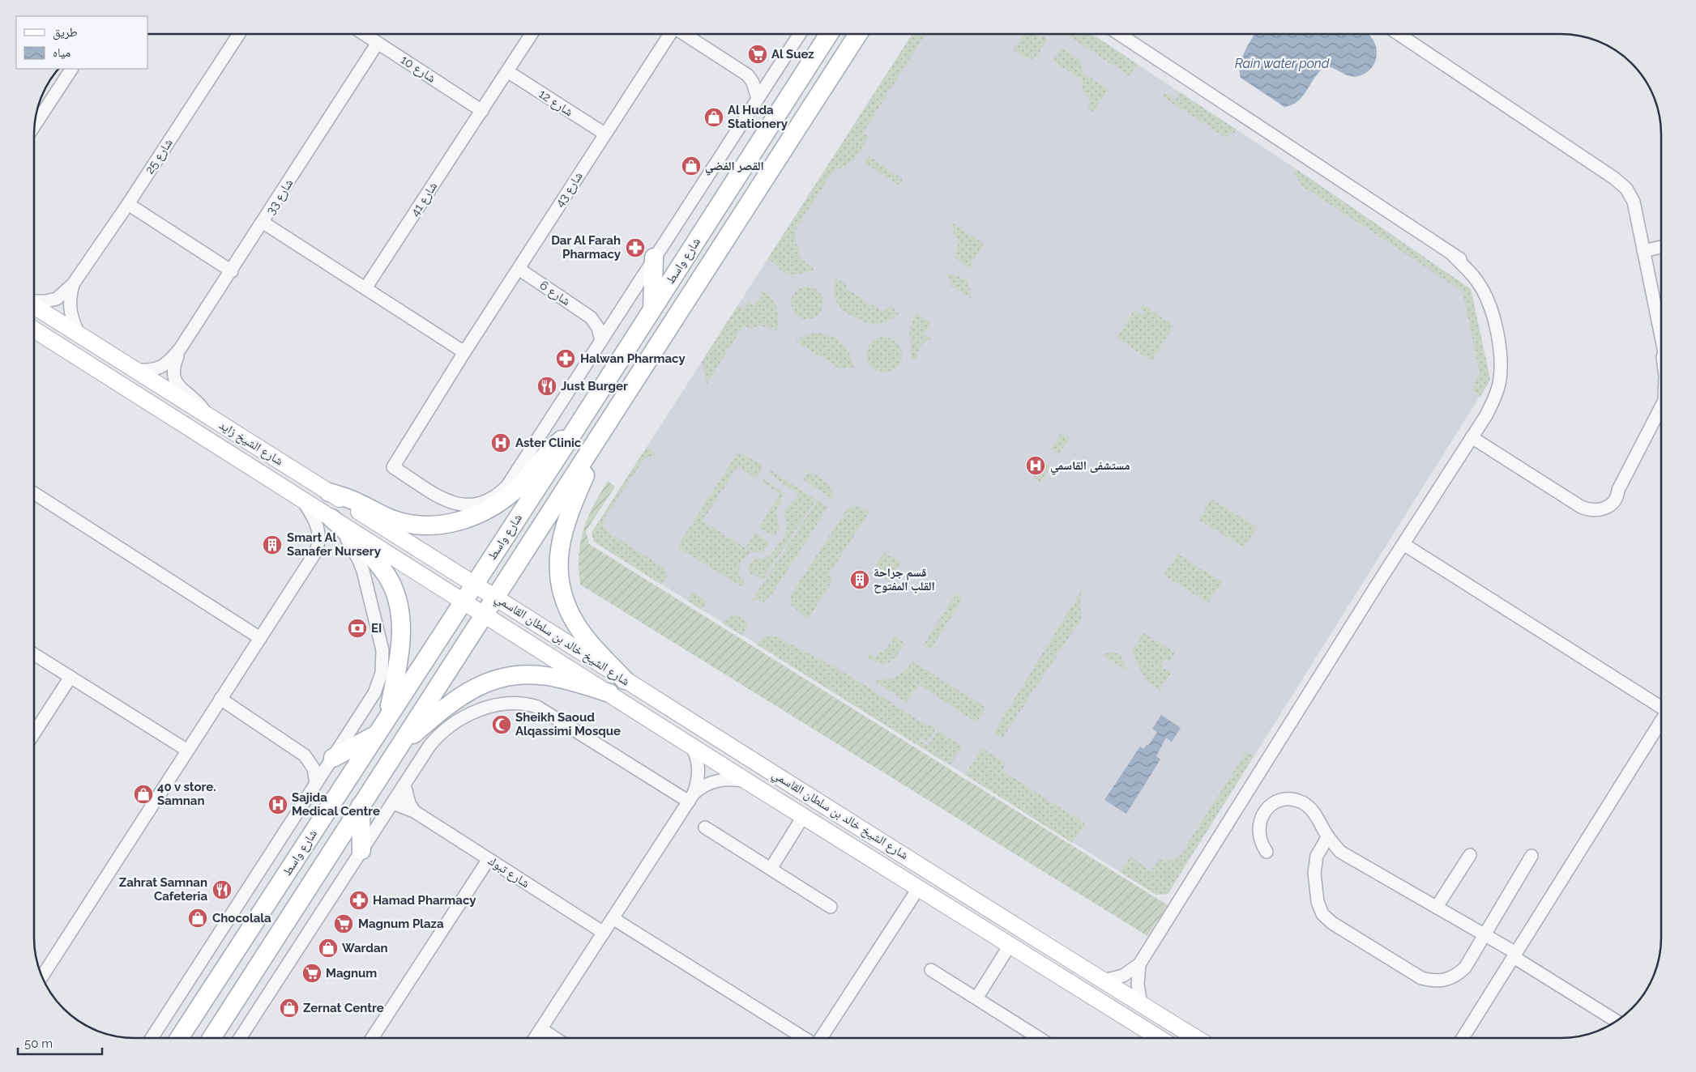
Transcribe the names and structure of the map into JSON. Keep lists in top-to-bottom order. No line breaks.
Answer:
{"streets":{"main road":["شارع واسط","شارع الشيخ زايد","شارع الشيخ خالد بن سلطان القاسمي"],"street":["شارع 10","شارع 12","شارع 25","شارع 43","شارع 33","شارع 41","شارع 6","شارع تبوك"]},"crossings":[["شارع 10","شارع 33"],["شارع 10","شارع 41"],["شارع 12","شارع 43"],["شارع 12","شارع 41"],["شارع 25","شارع الشيخ زايد"],["شارع 43","شارع 6"],["شارع 33","شارع الشيخ زايد"],["شارع واسط","شارع الشيخ زايد"],["شارع واسط","شارع الشيخ خالد بن سلطان القاسمي"],["شارع الشيخ زايد","شارع الشيخ خالد بن سلطان القاسمي"]],"water":["Rain water pond"],"places":{"supermarket":["Al Suez","Magnum Plaza","Magnum"],"shop":["Al Huda Stationery","القصر الفضي","40 v store. Samnan","Chocolala","Wardan","Zernat Centre"],"pharmacy":["Dar Al Farah Pharmacy","Halwan Pharmacy","Hamad Pharmacy"],"restaurant":["Just Burger","Zahrat Samnan Cafeteria"],"hospital":["Aster Clinic","مستشفى القاسمي","Sajida Medical Centre"],"building":["Smart Al Sanafer Nursery","قسم جراحة القلب المفتوح"],"bank":["EI"],"mosque":["Sheikh Saoud Alqassimi Mosque"]},"legend":["طريق","مياه"],"scale_bar":"50 m"}
